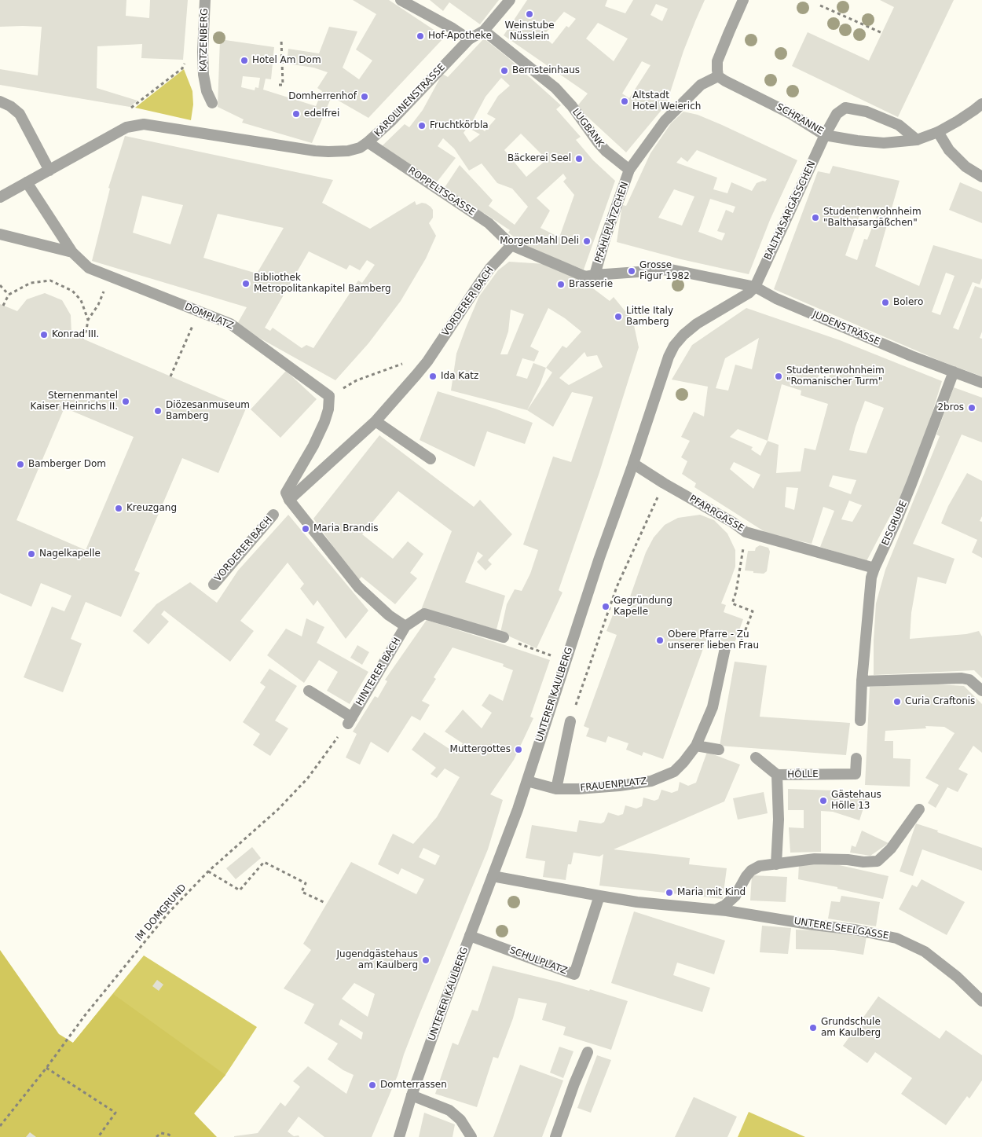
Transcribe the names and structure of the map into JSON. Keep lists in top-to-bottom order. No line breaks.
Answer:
{"streets":{"street":["KATZENBERG","KAROLINENSTRASSE","SCHRANNE","LUGBANK","ROPPELTSGASSE","BALTHASARGÄSSCHEN","PFAHLPLÄTZCHEN","VORDERER BACH","DOMPLATZ","JUDENSTRASSE","PFARRGASSE","EISGRUBE","HINTERER BACH","UNTERER KAULBERG","HÖLLE","FRAUENPLATZ","UNTERE SEELGASSE","SCHULPLATZ"],"path":["IM DOMGRUND"]},"crossings":[["KAROLINENSTRASSE","LUGBANK"],["KAROLINENSTRASSE","ROPPELTSGASSE"],["SCHRANNE","BALTHASARGÄSSCHEN"],["LUGBANK","PFAHLPLÄTZCHEN"],["ROPPELTSGASSE","VORDERER BACH"],["BALTHASARGÄSSCHEN","JUDENSTRASSE"],["BALTHASARGÄSSCHEN","UNTERER KAULBERG"],["PFAHLPLÄTZCHEN","JUDENSTRASSE"],["VORDERER BACH","HINTERER BACH"],["JUDENSTRASSE","EISGRUBE"],["JUDENSTRASSE","UNTERER KAULBERG"],["PFARRGASSE","EISGRUBE"],["PFARRGASSE","UNTERER KAULBERG"],["HINTERER BACH","IM DOMGRUND"],["UNTERER KAULBERG","FRAUENPLATZ"],["UNTERER KAULBERG","SCHULPLATZ"]],"places":["Weinstube Nüsslein","Hof-Apotheke","Hotel Am Dom","Bernsteinhaus","Domherrenhof","Altstadt Hotel Weierich","edelfrei","Fruchtkörbla","Bäckerei Seel","Studentenwohnheim \"Balthasargäßchen\"","MorgenMahl Deli","Grosse Figur 1982","Bibliothek Metropolitankapitel Bamberg","Brasserie","Bolero","Little Italy Bamberg","Konrad III.","Ida Katz","Studentenwohnheim \"Romanischer Turm\"","Sternenmantel Kaiser Heinrichs II.","2bros","Diözesanmuseum Bamberg","Bamberger Dom","Kreuzgang","Maria Brandis","Nagelkapelle","Gegründung Kapelle","Obere Pfarre - Zu unserer lieben Frau","Curia Craftonis","Muttergottes","Gästehaus Hölle 13","Maria mit Kind","Jugendgästehaus am Kaulberg","Grundschule am Kaulberg","Domterrassen"]}
